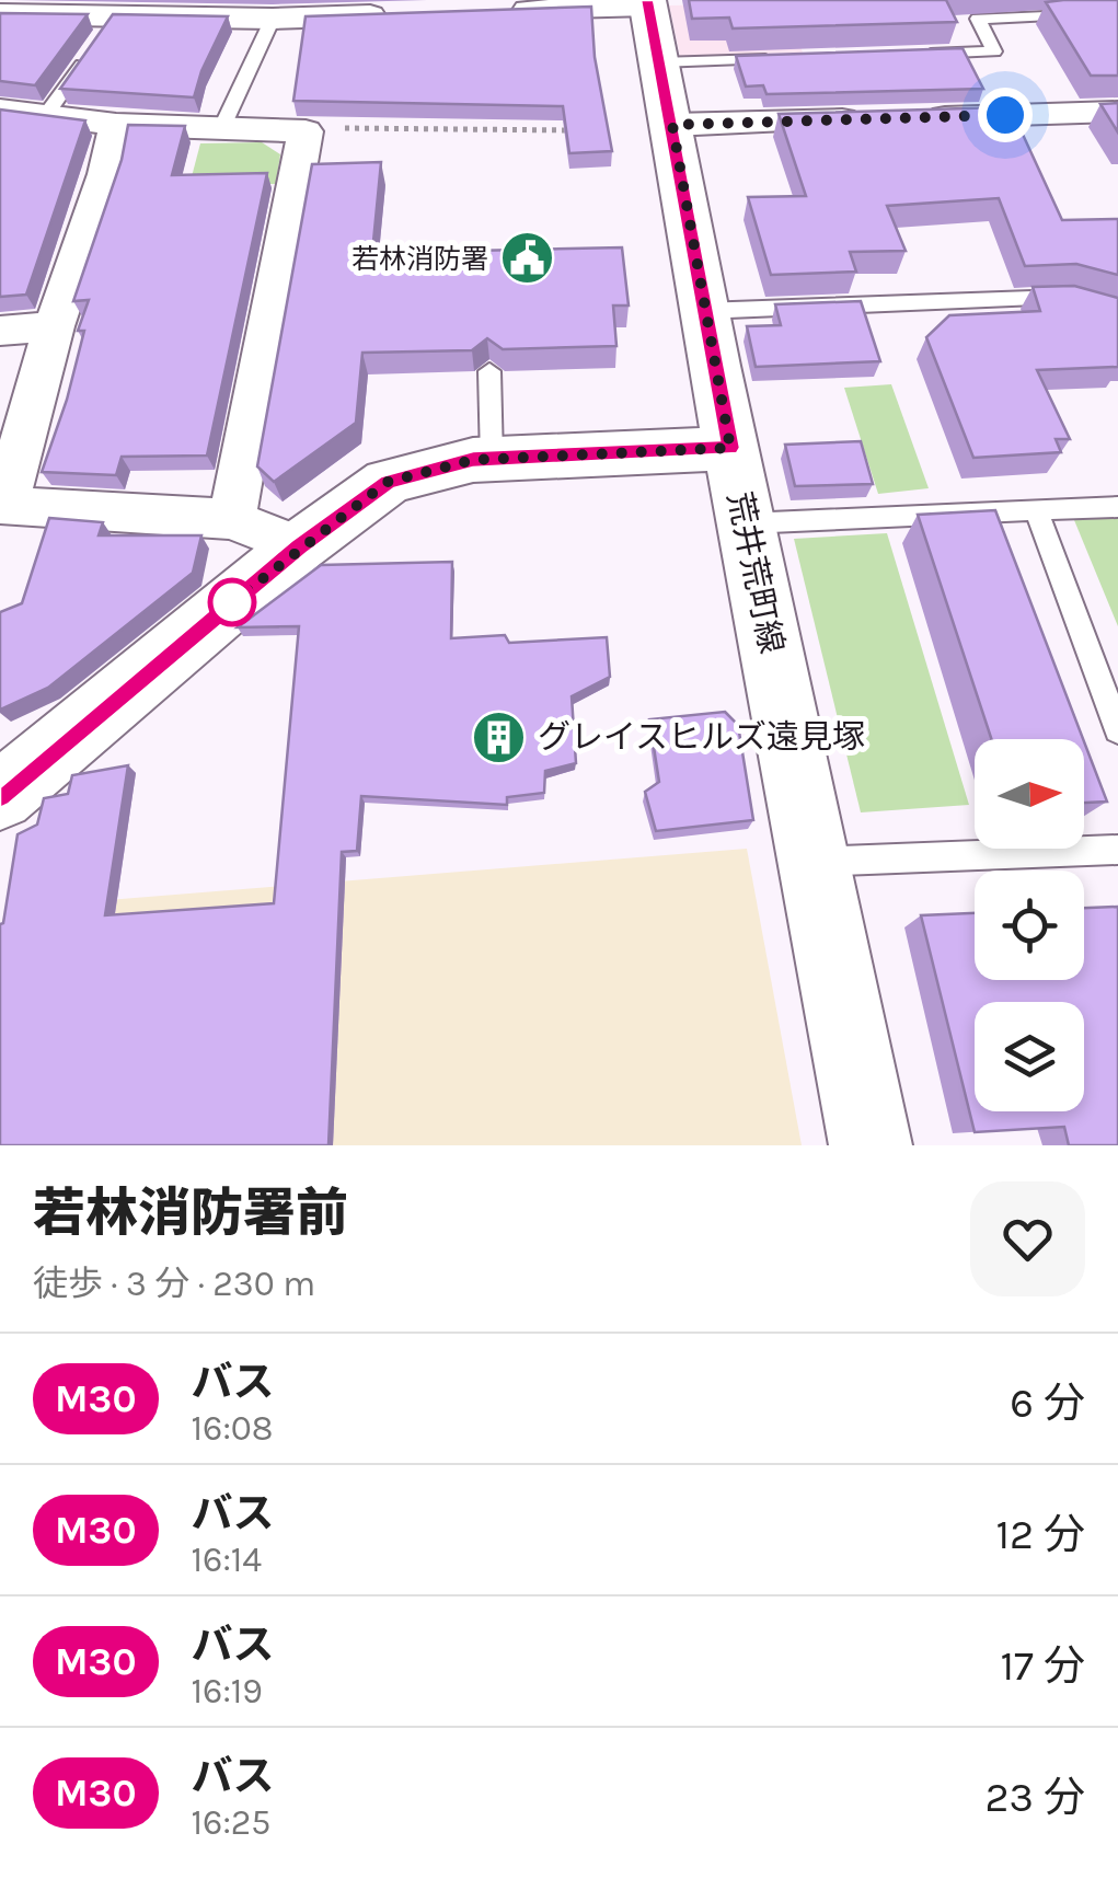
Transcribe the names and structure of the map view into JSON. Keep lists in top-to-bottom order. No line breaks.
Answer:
{"streets":{"main road":["荒井荒町線"]},"places":{"public building":["若林消防署"],"building":["グレイスヒルズ遠見塚"]},"lines":["bus line M30"],"north":"right","page":{"heading":["若林消防署前","徒歩 · 3 分 · 230 m"],"list":[{"mark":"M30","name":"バス","note":"16:08","value":"6 分"},{"mark":"M30","name":"バス","note":"16:14","value":"12 分"},{"mark":"M30","name":"バス","note":"16:19","value":"17 分"},{"mark":"M30","name":"バス","note":"16:25","value":"23 分"}]}}
